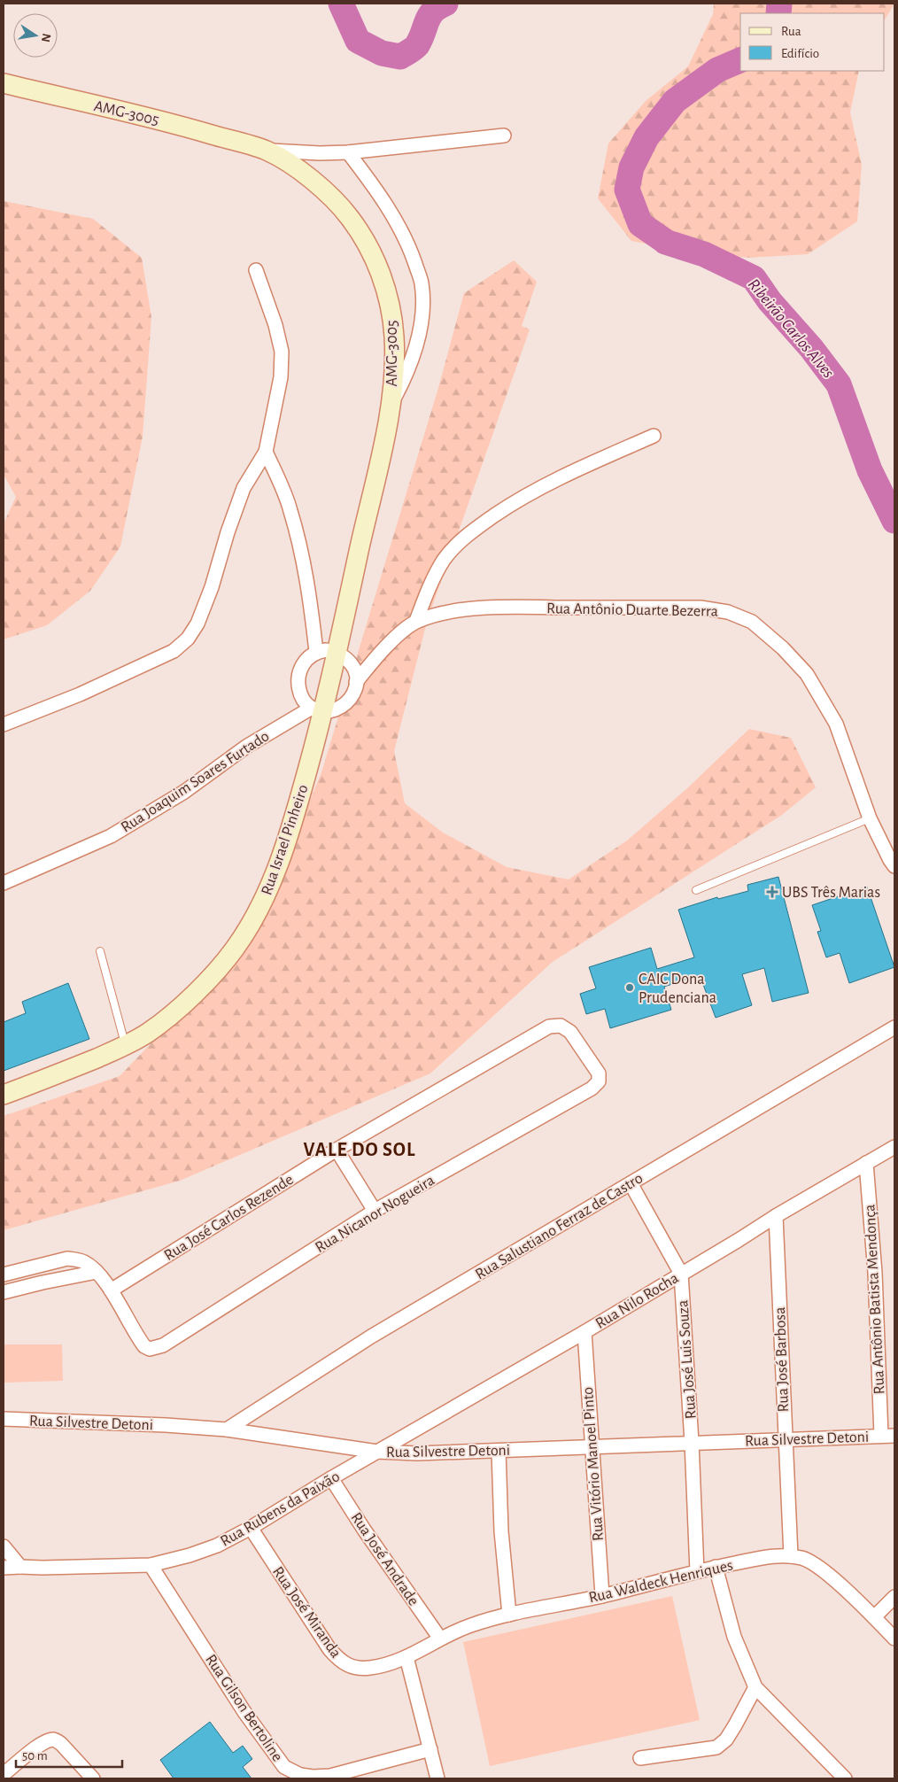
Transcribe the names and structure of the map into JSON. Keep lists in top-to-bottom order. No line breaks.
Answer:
{"streets":{"main road":["AMG-3005","Rua Israel Pinheiro"],"street":["Rua Antônio Duarte Bezerra","Rua Joaquim Soares Furtado","Rua Nicanor Nogueira","Rua José Carlos Rezende","Rua Salustiano Ferraz de Castro","Rua Antônio Batista Mendonça","Rua Nilo Rocha","Rua José Luis Souza","Rua José Barbosa","Rua Silvestre Detoni","Rua Vitório Manoel Pinto","Rua Rubens da Paixão","Rua José Andrade","Rua Waldeck Henriques","Rua José Miranda","Rua Gilson Bertoline"]},"crossings":[["AMG-3005","Rua Joaquim Soares Furtado"],["AMG-3005","Rua Israel Pinheiro"],["Rua Antônio Duarte Bezerra","Rua Joaquim Soares Furtado"],["Rua Joaquim Soares Furtado","Rua Israel Pinheiro"],["Rua Nicanor Nogueira","Rua José Carlos Rezende"],["Rua Salustiano Ferraz de Castro","Rua José Luis Souza"],["Rua Salustiano Ferraz de Castro","Rua Silvestre Detoni"],["Rua Antônio Batista Mendonça","Rua Nilo Rocha"],["Rua Antônio Batista Mendonça","Rua Silvestre Detoni"],["Rua Nilo Rocha","Rua José Luis Souza"],["Rua Nilo Rocha","Rua José Barbosa"],["Rua Nilo Rocha","Rua Silvestre Detoni"],["Rua Nilo Rocha","Rua Vitório Manoel Pinto"],["Rua Nilo Rocha","Rua Rubens da Paixão"],["Rua José Luis Souza","Rua Silvestre Detoni"],["Rua José Luis Souza","Rua Waldeck Henriques"],["Rua José Barbosa","Rua Silvestre Detoni"],["Rua José Barbosa","Rua Waldeck Henriques"],["Rua Silvestre Detoni","Rua Vitório Manoel Pinto"],["Rua Silvestre Detoni","Rua Rubens da Paixão"],["Rua Vitório Manoel Pinto","Rua Waldeck Henriques"],["Rua Rubens da Paixão","Rua José Andrade"],["Rua Rubens da Paixão","Rua José Miranda"],["Rua Rubens da Paixão","Rua Gilson Bertoline"],["Rua José Andrade","Rua Waldeck Henriques"],["Rua Waldeck Henriques","Rua José Miranda"]],"districts":["VALE DO SOL"],"water":["Ribeirão Carlos Alves"],"places":{"health":["UBS Três Marias"],"other":["CAIC Dona Prudenciana"]},"legend":["Rua","Edifício"],"scale_bar":"50 m","north":"right"}
